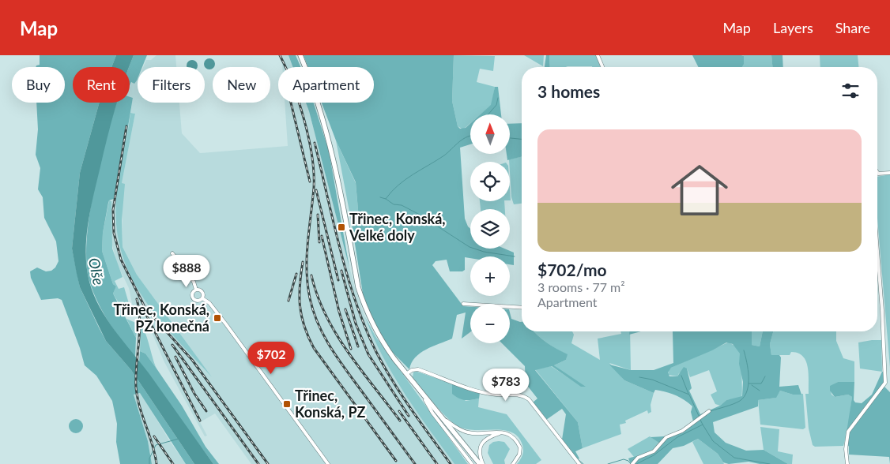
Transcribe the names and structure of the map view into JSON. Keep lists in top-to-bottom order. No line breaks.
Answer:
{"water":["Olše"],"places":{"transit":["Třinec, Konská, Velké doly","Třinec, Konská, PZ konečná","Třinec, Konská, PZ"]},"north":"top","page":{"header":"Map","nav":["Map","Layers","Share"],"chip":["Buy","Rent","Filters","New","Apartment"],"heading":"3 homes","map_buttons":["+","−"],"list":[{"name":"$702/mo","note":"3 rooms · 77 m² · Apartment"}],"price":["$888","$702","$783"]}}
